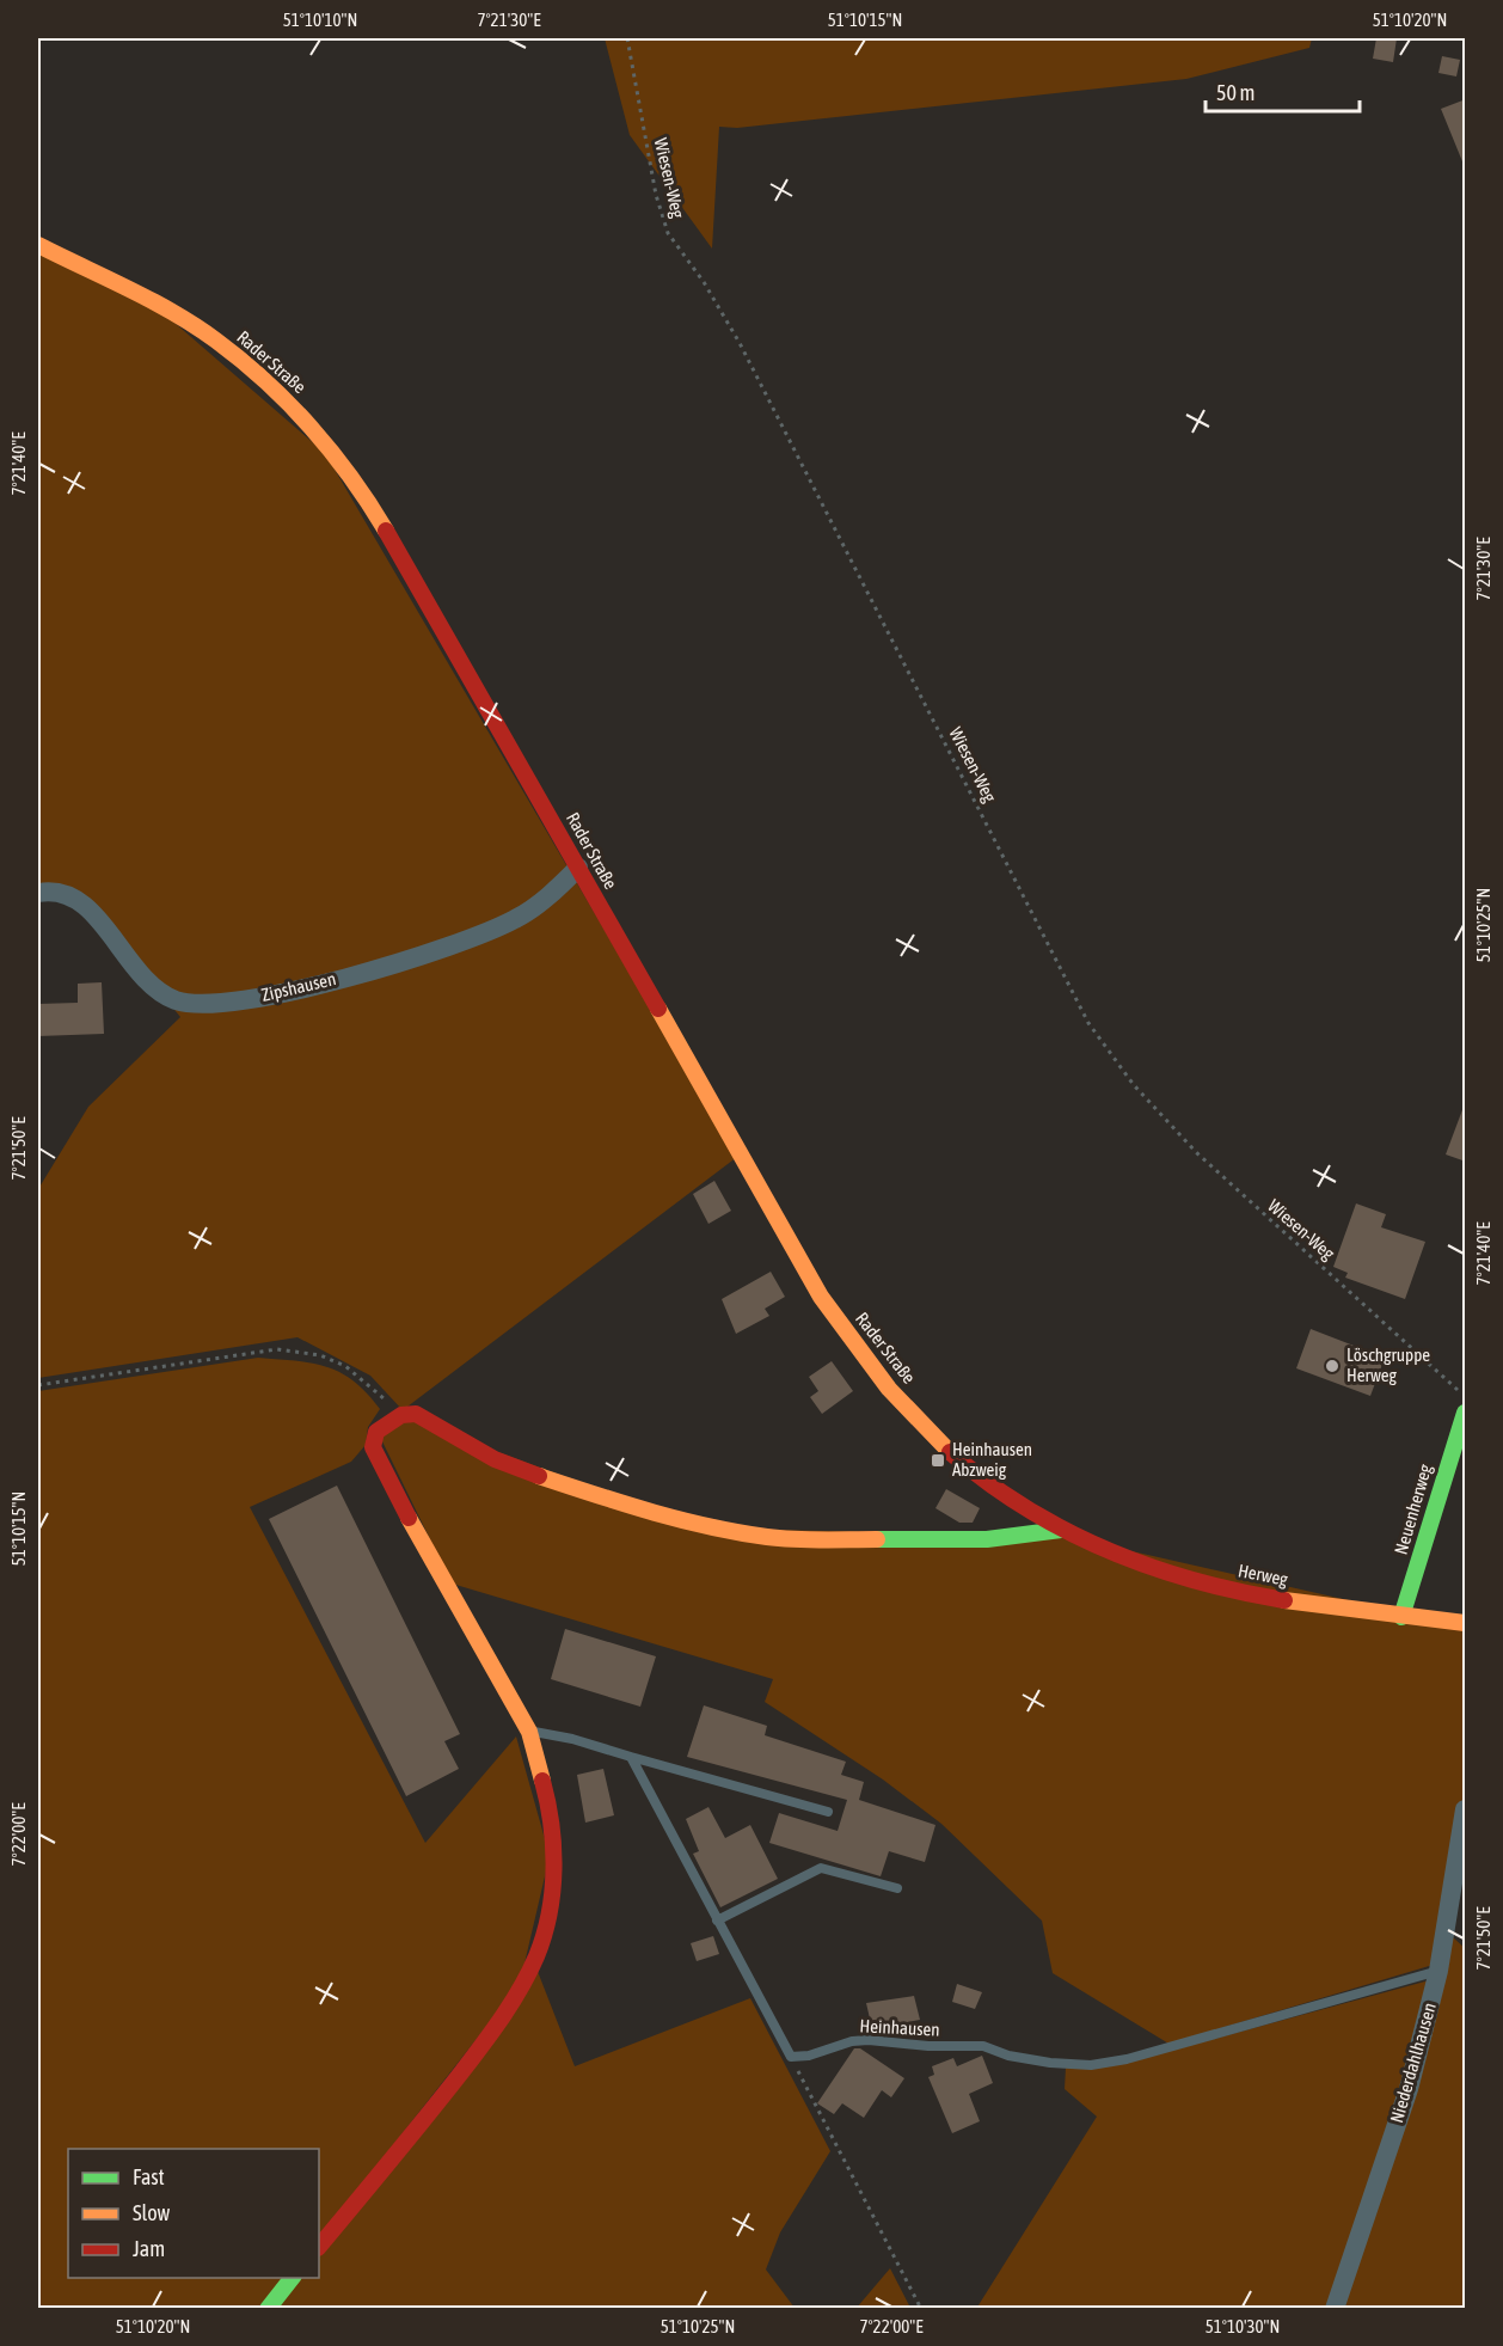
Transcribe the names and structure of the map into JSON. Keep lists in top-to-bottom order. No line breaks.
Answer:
{"streets":{"main road":["Rader Straße","Neuenherweg","Herweg"],"street":["Zipshausen","Niederdahlhausen"],"lane":["Heinhausen"],"path":["Wiesen-Weg"]},"crossings":[["Rader Straße","Zipshausen"],["Rader Straße","Herweg"],["Neuenherweg","Herweg"],["Heinhausen","Niederdahlhausen"]],"places":{"other":["Löschgruppe Herweg"],"transit":["Heinhausen Abzweig"]},"legend":["Fast","Slow","Jam"],"scale_bar":"50 m","coordinates":["51°10'10\"N","7°21'30\"E","51°10'15\"N","51°10'20\"N","7°21'40\"E","51°10'25\"N","7°21'50\"E","7°22'00\"E","51°10'30\"N"]}
